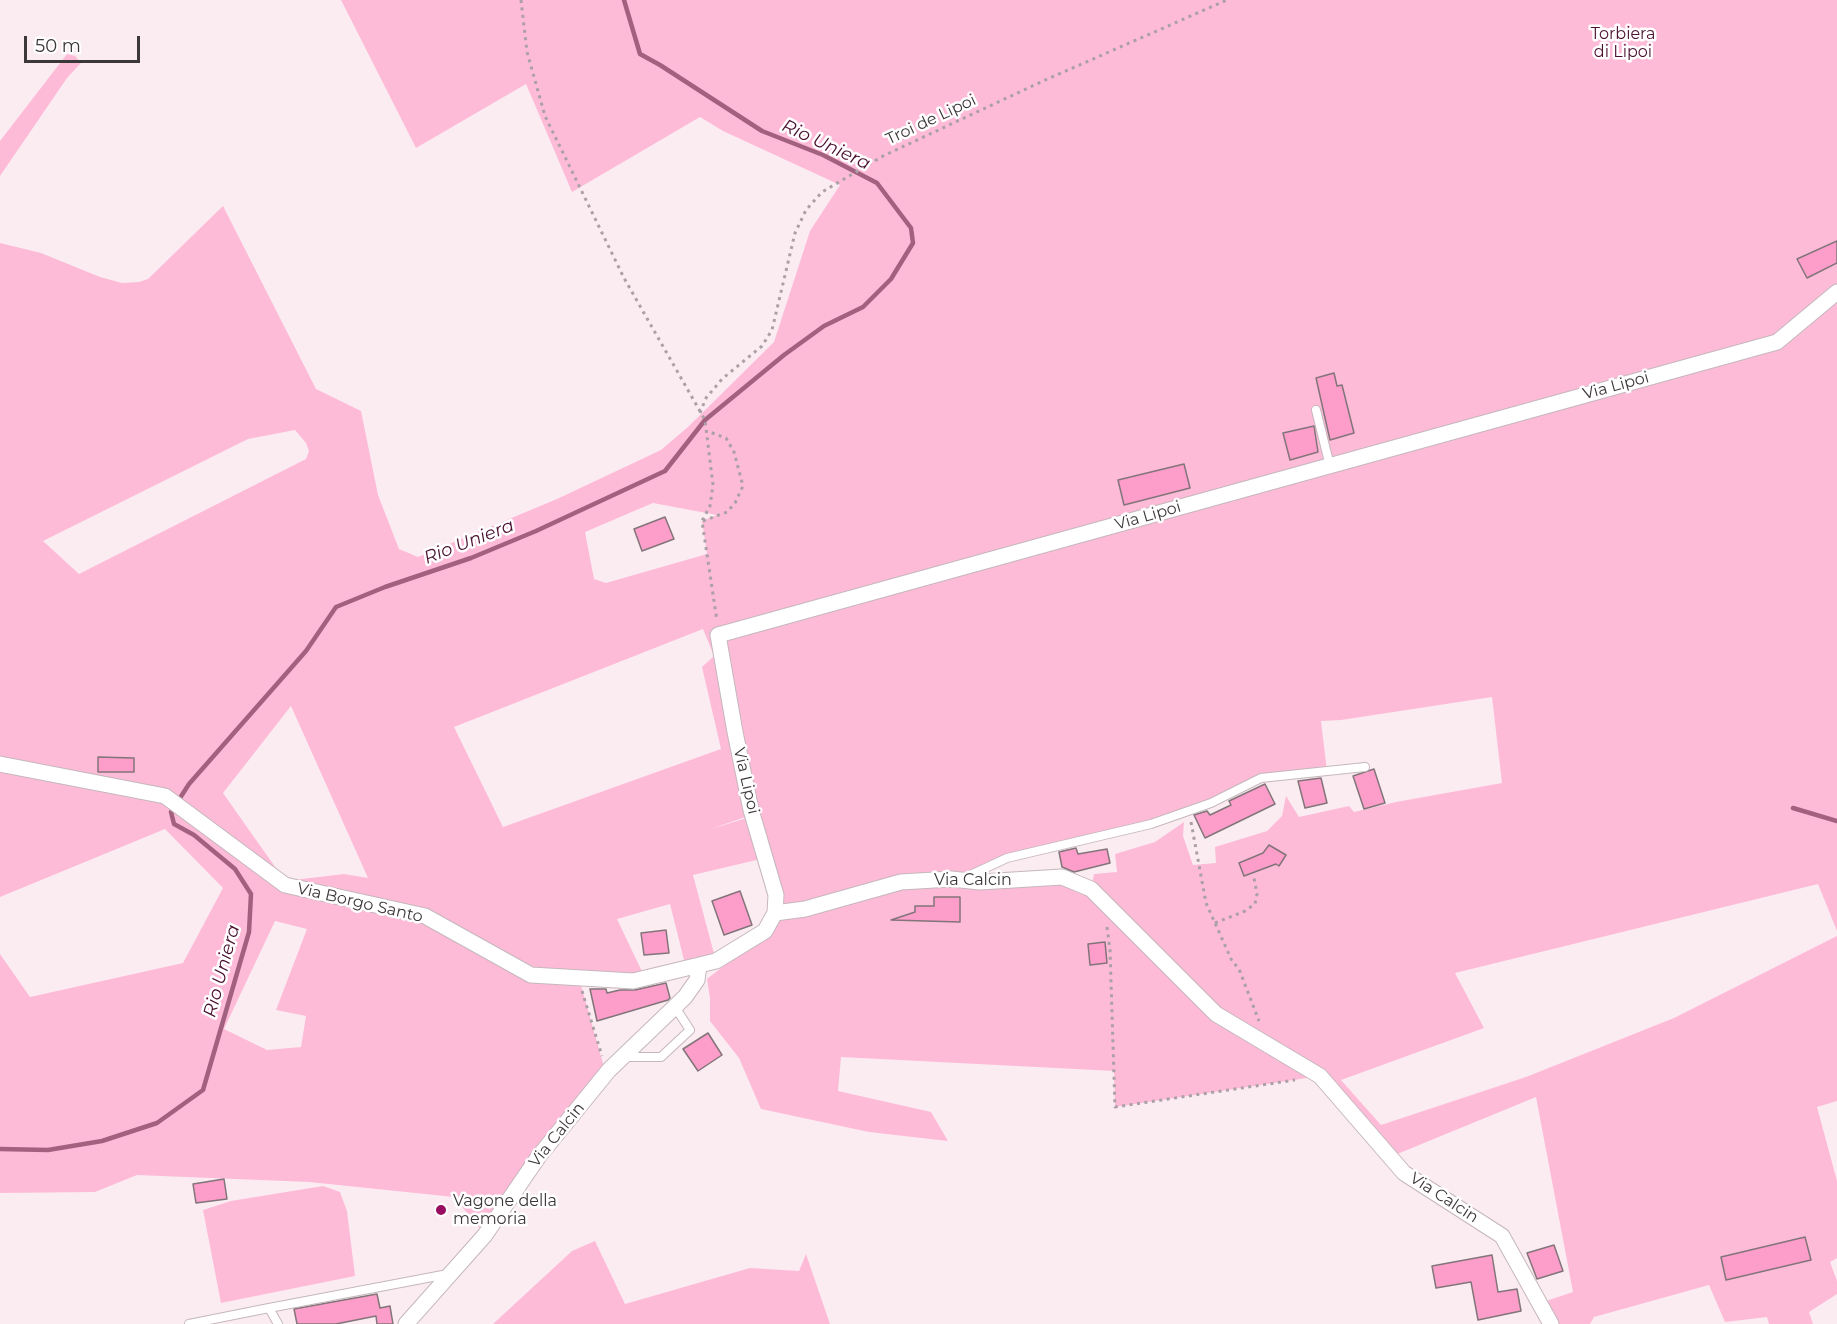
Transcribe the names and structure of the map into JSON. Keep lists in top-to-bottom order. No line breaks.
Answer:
{"streets":{"street":["Via Lipoi","Via Calcin","Via Borgo Santo"],"path":["Troi de Lipoi"]},"crossings":[["Via Lipoi","Via Calcin"],["Via Calcin","Via Borgo Santo"]],"water":["Rio Uniera"],"parks":["Torbiera di Lipoi"],"places":["Vagone della memoria"],"scale_bar":"50 m"}
